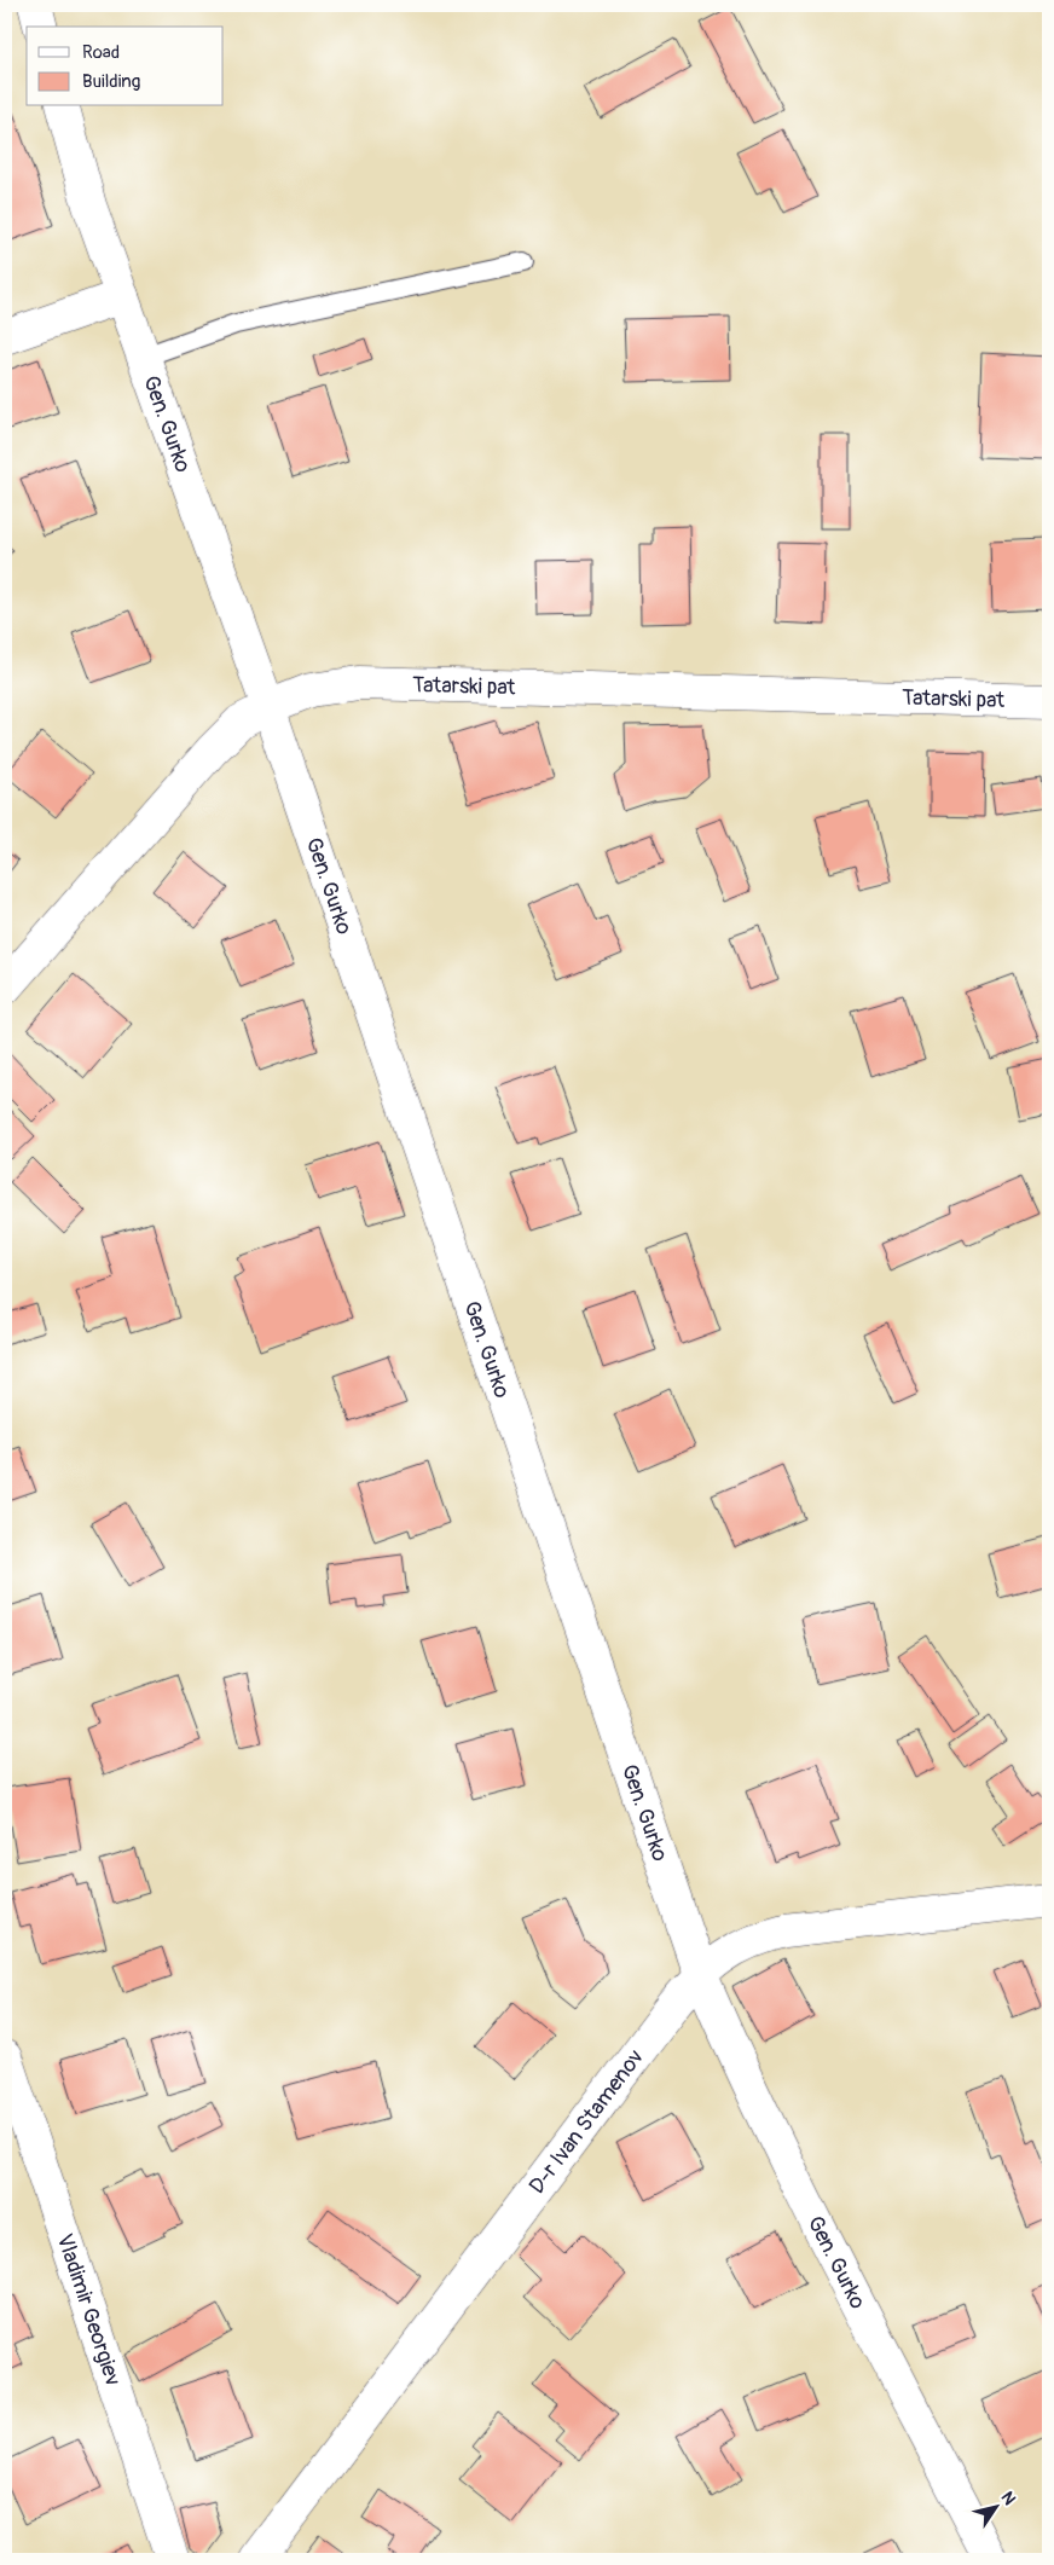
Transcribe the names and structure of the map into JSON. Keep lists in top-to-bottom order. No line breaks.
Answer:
{"streets":{"street":["Gen. Gurko","Tatarski pat","D-r Ivan Stamenov","Vladimir Georgiev"]},"crossings":[["Gen. Gurko","Tatarski pat"],["Gen. Gurko","D-r Ivan Stamenov"]],"legend":["Road","Building"],"north":"top right"}
